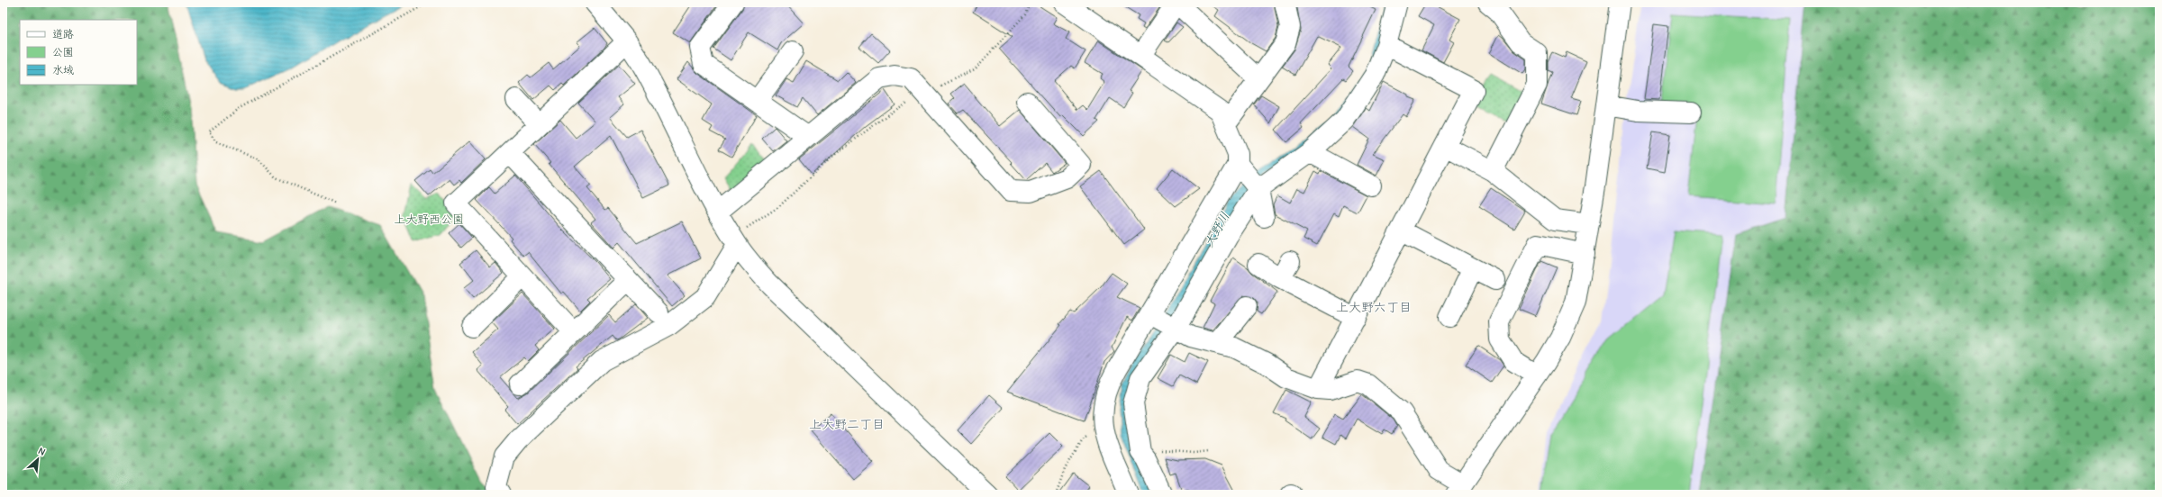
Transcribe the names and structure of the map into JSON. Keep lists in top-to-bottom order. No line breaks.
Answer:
{"districts":["上大野六丁目","上大野二丁目"],"water":["大野川"],"parks":["上大野西公園"],"legend":["道路","公園","水域"],"north":"top right"}
